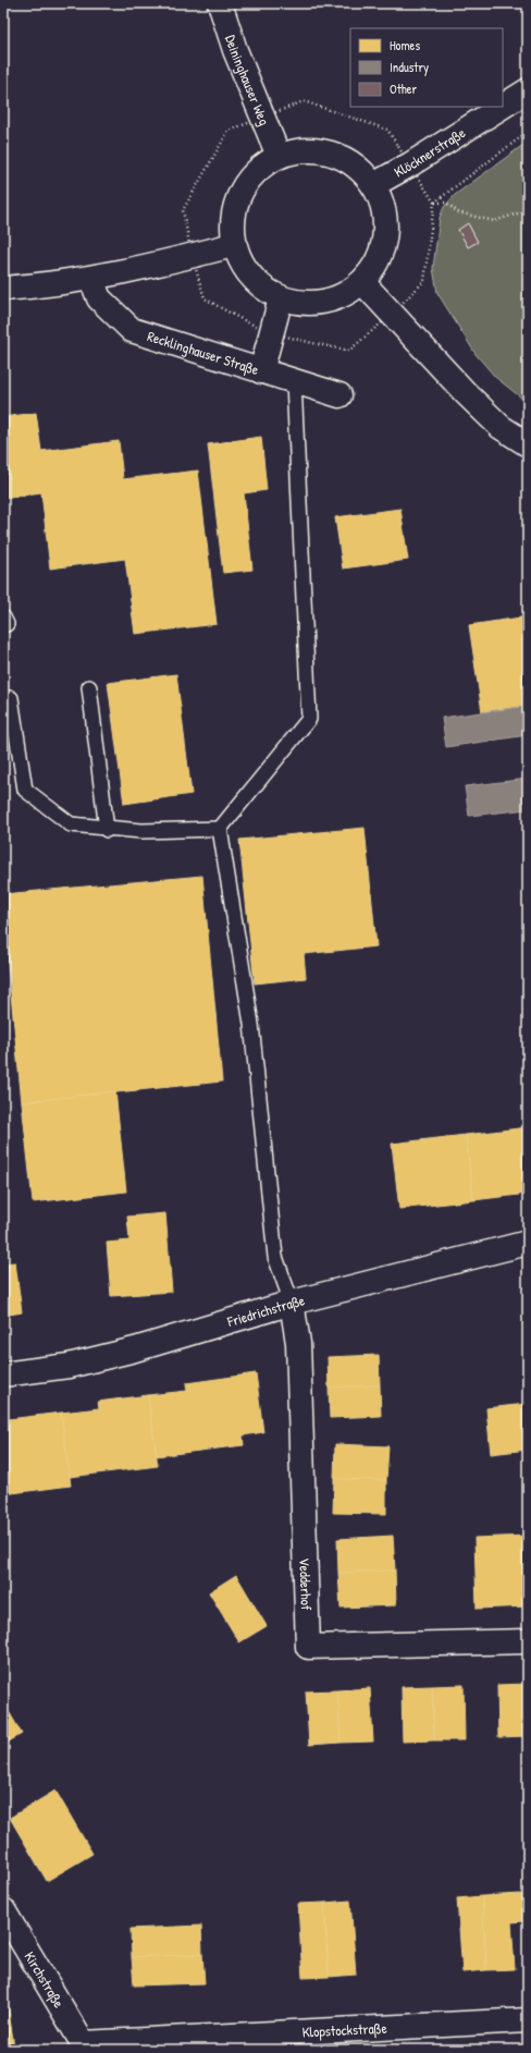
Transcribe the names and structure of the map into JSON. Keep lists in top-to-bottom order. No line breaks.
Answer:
{"streets":{"street":["Deininghauser Weg","Klöcknerstraße","Recklinghauser Straße","Friedrichstraße","Vedderhof","Kirchstraße","Klopstockstraße"]},"crossings":[["Deininghauser Weg","Klöcknerstraße"],["Friedrichstraße","Vedderhof"],["Kirchstraße","Klopstockstraße"]],"legend":["Homes","Industry","Other"]}
